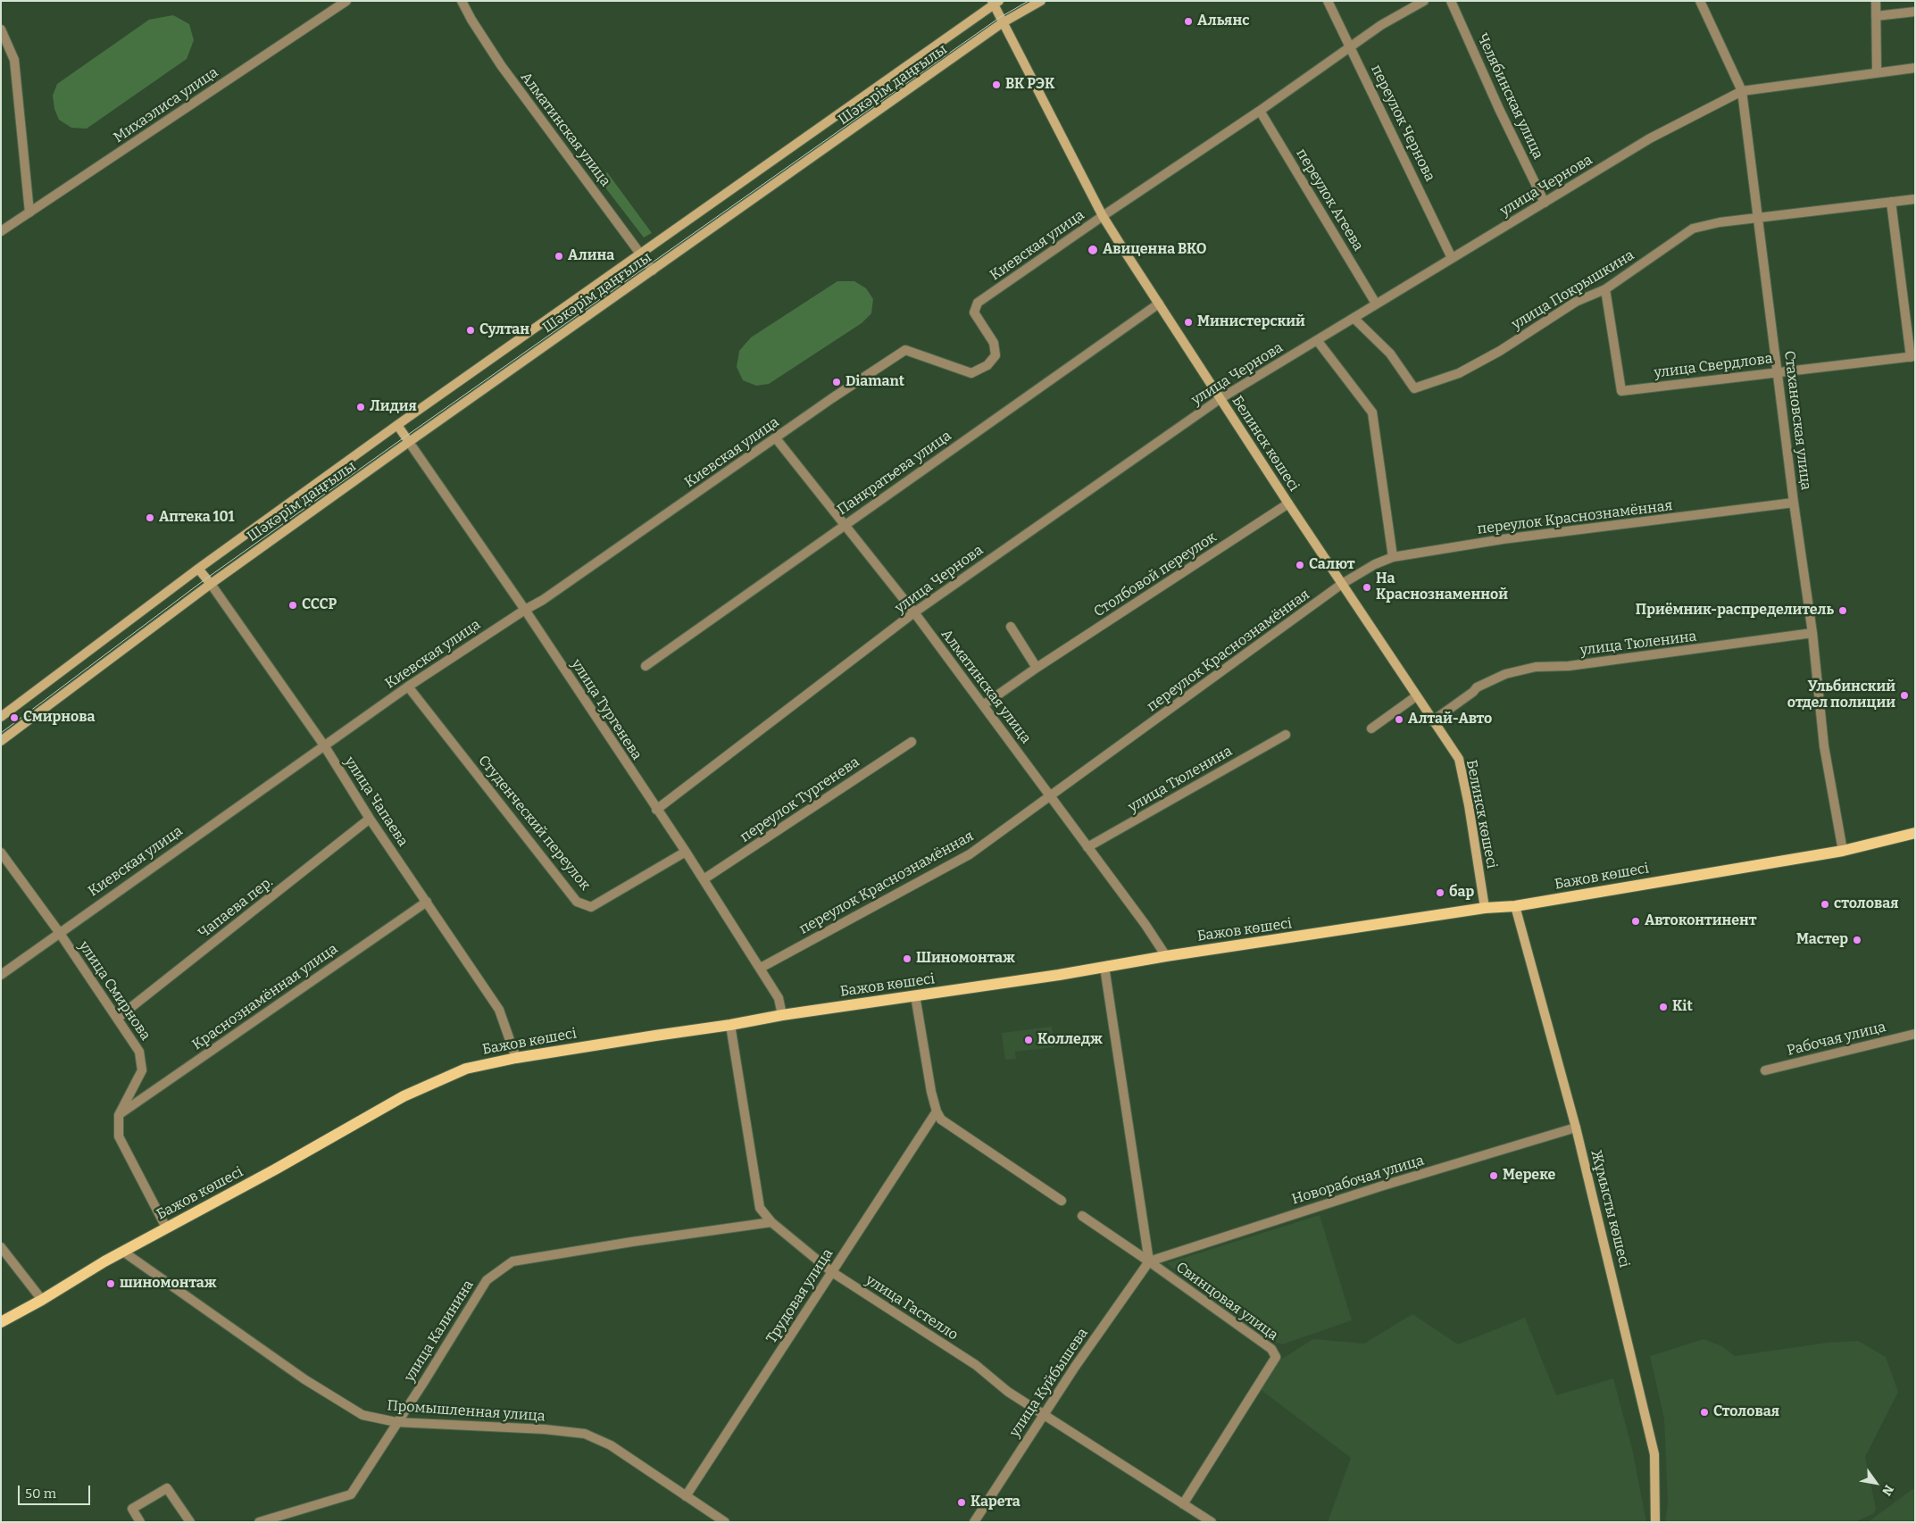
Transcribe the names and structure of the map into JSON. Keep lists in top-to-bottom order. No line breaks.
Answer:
{"streets":{"main road":["Шәкәрім даңғылы","Белинск көшесі","улица Тургенева","улица Чапаева","Бажов көшесі","Жұмысты көшесі"],"street":["Челябинская улица","Михаэлиса улица","переулок Чернова","Алматинская улица","улица Чернова","переулок Агеева","Киевская улица","улица Покрышкина","улица Свердлова","Стахановская улица","Панкратьева улица","переулок Краснознамённая","Столбовой переулок","улица Тюленина","переулок Тургенева","Студенческий переулок","Чапаева пер.","улица Смирнова","Краснознамённая улица","Рабочая улица","Новорабочая улица","Трудовая улица","Свинцовая улица","улица Гастелло","улица Калинина","улица Куйбышева","Промышленная улица"]},"crossings":[["Шәкәрім даңғылы","Алматинская улица"],["Шәкәрім даңғылы","Белинск көшесі"],["Шәкәрім даңғылы","улица Тургенева"],["Шәкәрім даңғылы","улица Чапаева"],["Челябинская улица","улица Чернова"],["переулок Чернова","улица Чернова"],["переулок Чернова","Киевская улица"],["Алматинская улица","улица Чернова"],["Алматинская улица","Киевская улица"],["Алматинская улица","Панкратьева улица"],["Алматинская улица","переулок Краснознамённая"],["Алматинская улица","Столбовой переулок"],["Алматинская улица","улица Тюленина"],["Алматинская улица","Бажов көшесі"],["улица Чернова","переулок Агеева"],["улица Чернова","улица Покрышкина"],["улица Чернова","Стахановская улица"],["улица Чернова","Белинск көшесі"],["улица Чернова","улица Тургенева"],["переулок Агеева","Киевская улица"],["Киевская улица","Белинск көшесі"],["Киевская улица","улица Тургенева"],["Киевская улица","улица Чапаева"],["Киевская улица","Студенческий переулок"],["Киевская улица","улица Смирнова"],["улица Покрышкина","улица Свердлова"],["улица Покрышкина","Стахановская улица"],["улица Свердлова","Стахановская улица"],["Стахановская улица","переулок Краснознамённая"],["Стахановская улица","улица Тюленина"],["Стахановская улица","Бажов көшесі"],["Белинск көшесі","Панкратьева улица"],["Белинск көшесі","переулок Краснознамённая"],["Белинск көшесі","Столбовой переулок"],["Белинск көшесі","улица Тюленина"],["Белинск көшесі","Бажов көшесі"],["переулок Краснознамённая","улица Тургенева"],["улица Тургенева","переулок Тургенева"],["улица Тургенева","Студенческий переулок"],["улица Тургенева","Бажов көшесі"],["улица Чапаева","Бажов көшесі"],["улица Чапаева","Чапаева пер."],["улица Чапаева","Краснознамённая улица"],["Бажов көшесі","улица Смирнова"],["Бажов көшесі","Жұмысты көшесі"],["Бажов көшесі","улица Гастелло"],["Бажов көшесі","Промышленная улица"],["Чапаева пер.","улица Смирнова"],["улица Смирнова","Краснознамённая улица"],["Новорабочая улица","Жұмысты көшесі"],["Новорабочая улица","Свинцовая улица"],["Новорабочая улица","улица Куйбышева"],["Трудовая улица","улица Гастелло"],["Трудовая улица","Промышленная улица"],["Свинцовая улица","улица Гастелло"],["Свинцовая улица","улица Куйбышева"],["улица Гастелло","улица Калинина"],["улица Гастелло","улица Куйбышева"],["улица Калинина","Промышленная улица"]],"places":["Альянс","ВК РЭК","Авиценна ВКО","Алина","Министерский","Султан","Diamant","Лидия","Аптека 101","Салют","На Краснознаменной","СССР","Приёмник-распределитель","Ульбинский отдел полиции","Смирнова","Алтай-Авто","бар","столовая","Автоконтинент","Мастер","Шиномонтаж","Kit","Колледж","Мереке","шиномонтаж","Столовая","Карета"],"scale_bar":"50 m","north":"bottom right"}
